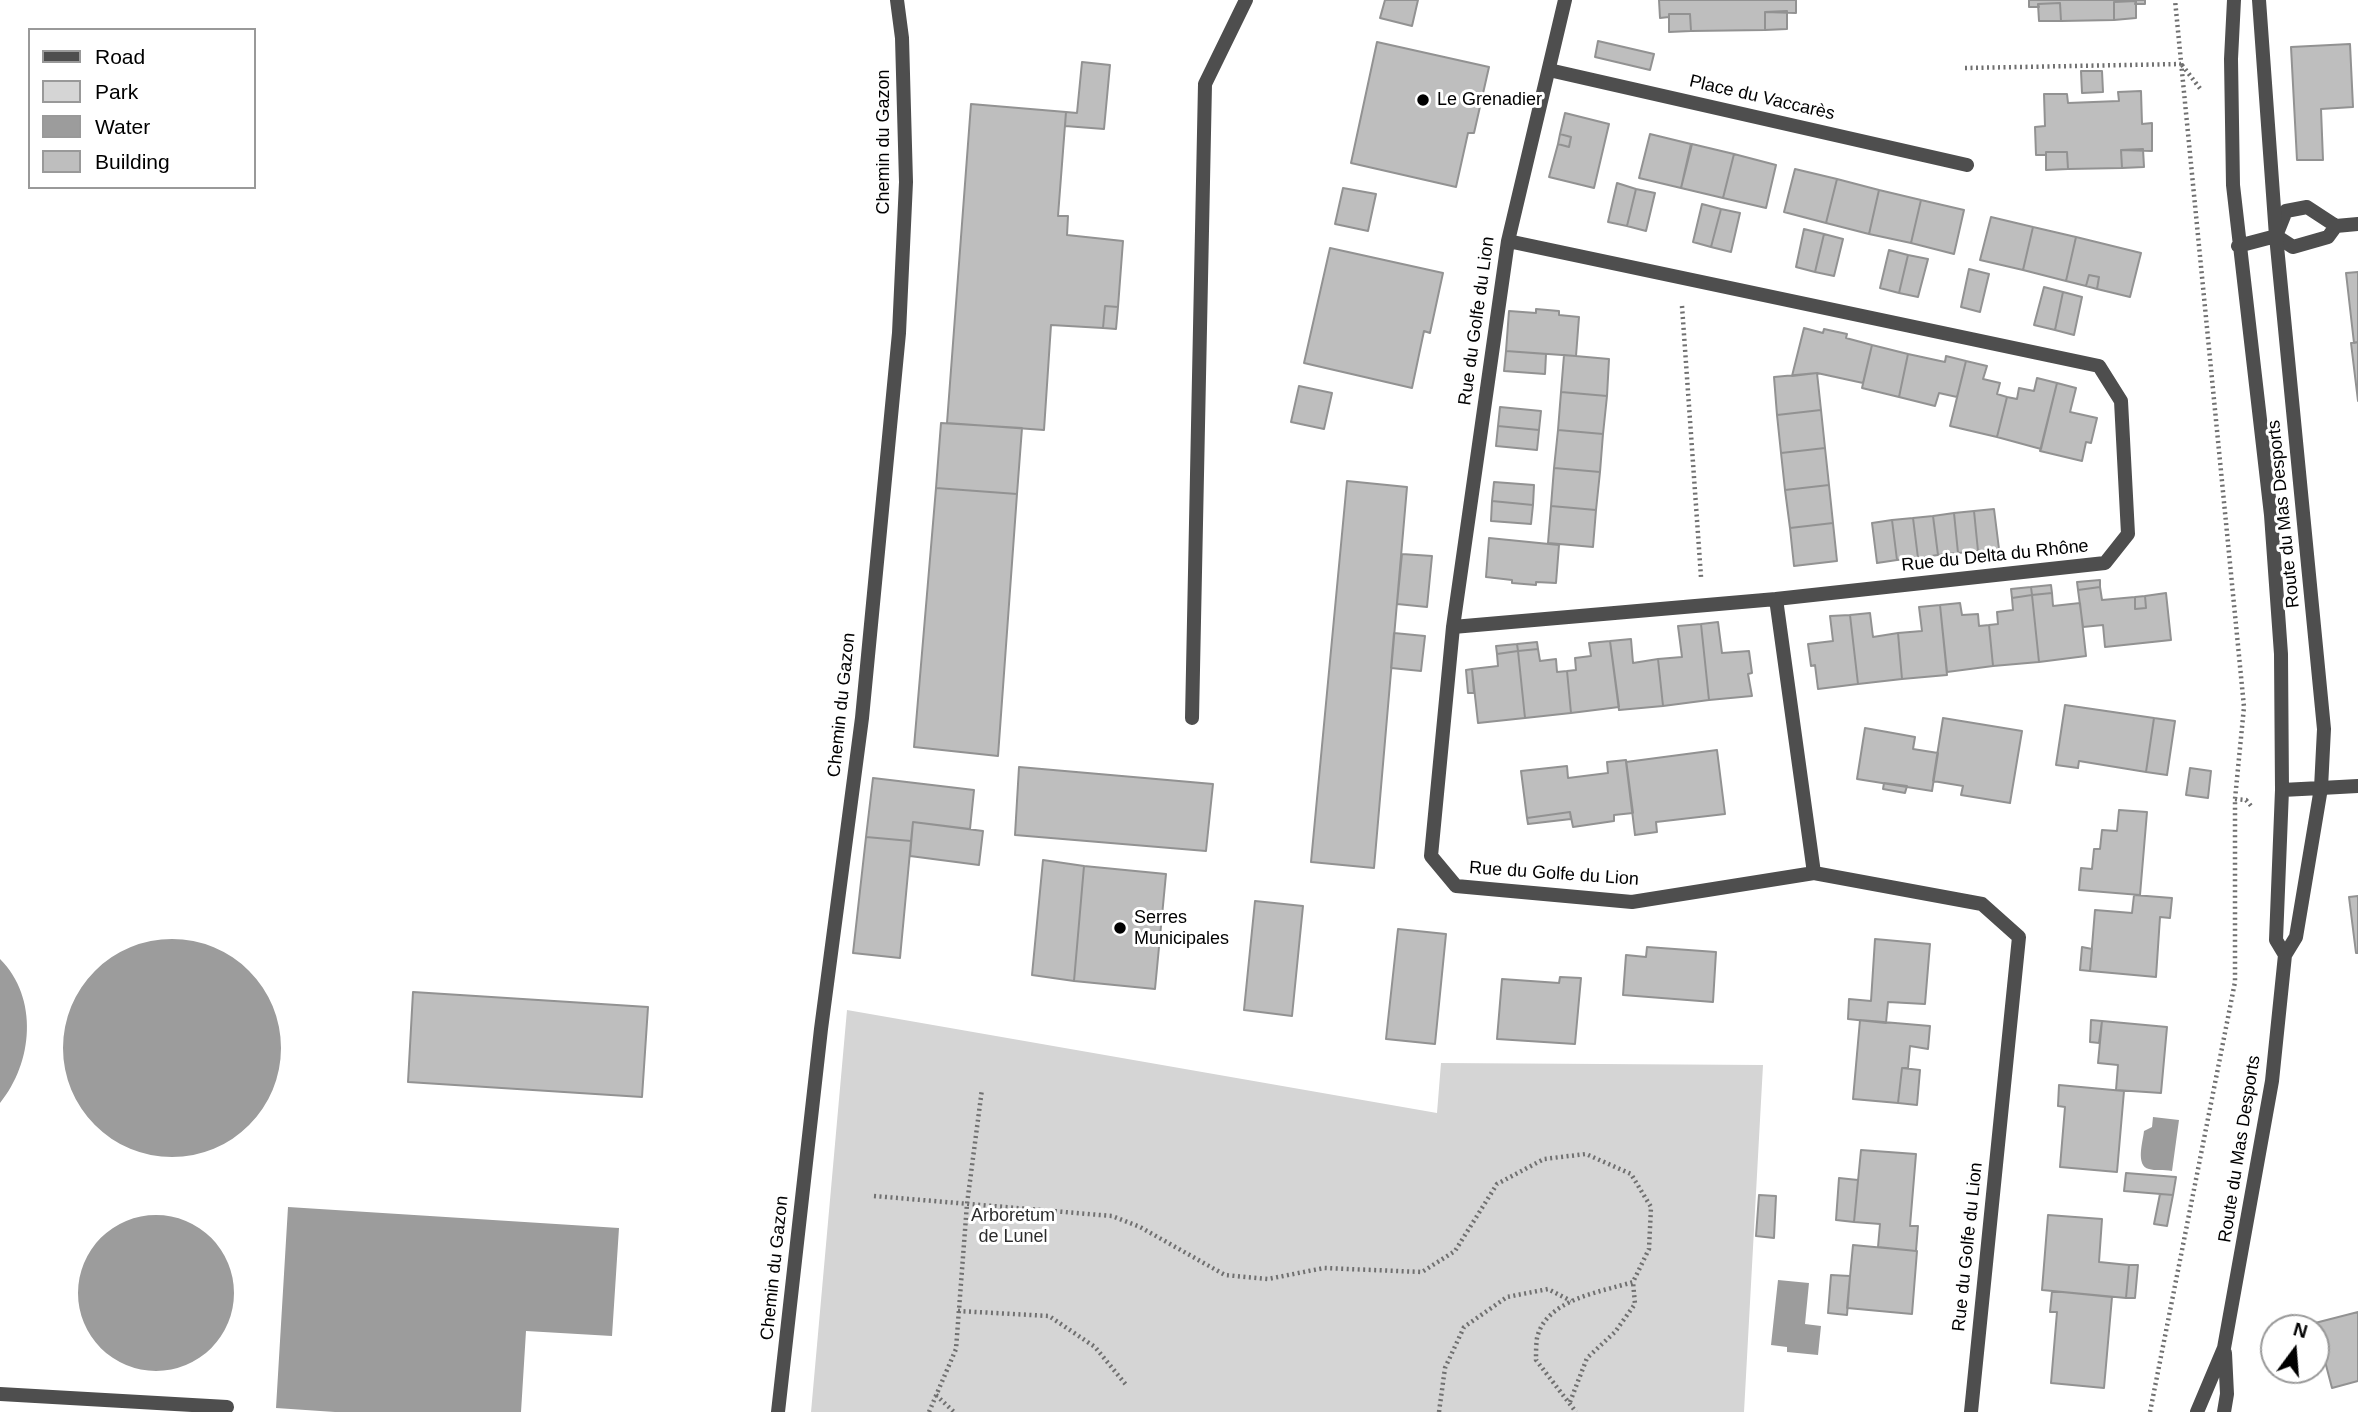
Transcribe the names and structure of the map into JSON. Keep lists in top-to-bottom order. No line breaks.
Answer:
{"streets":{"street":["Place du Vaccarès","Chemin du Gazon","Rue du Golfe du Lion","Route du Mas Desports","Rue du Delta du Rhône"]},"crossings":[["Place du Vaccarès","Rue du Golfe du Lion"],["Rue du Golfe du Lion","Rue du Delta du Rhône"]],"parks":["Arboretum de Lunel"],"places":["Le Grenadier","Serres Municipales"],"legend":["Road","Park","Water","Building"],"north":"top"}
